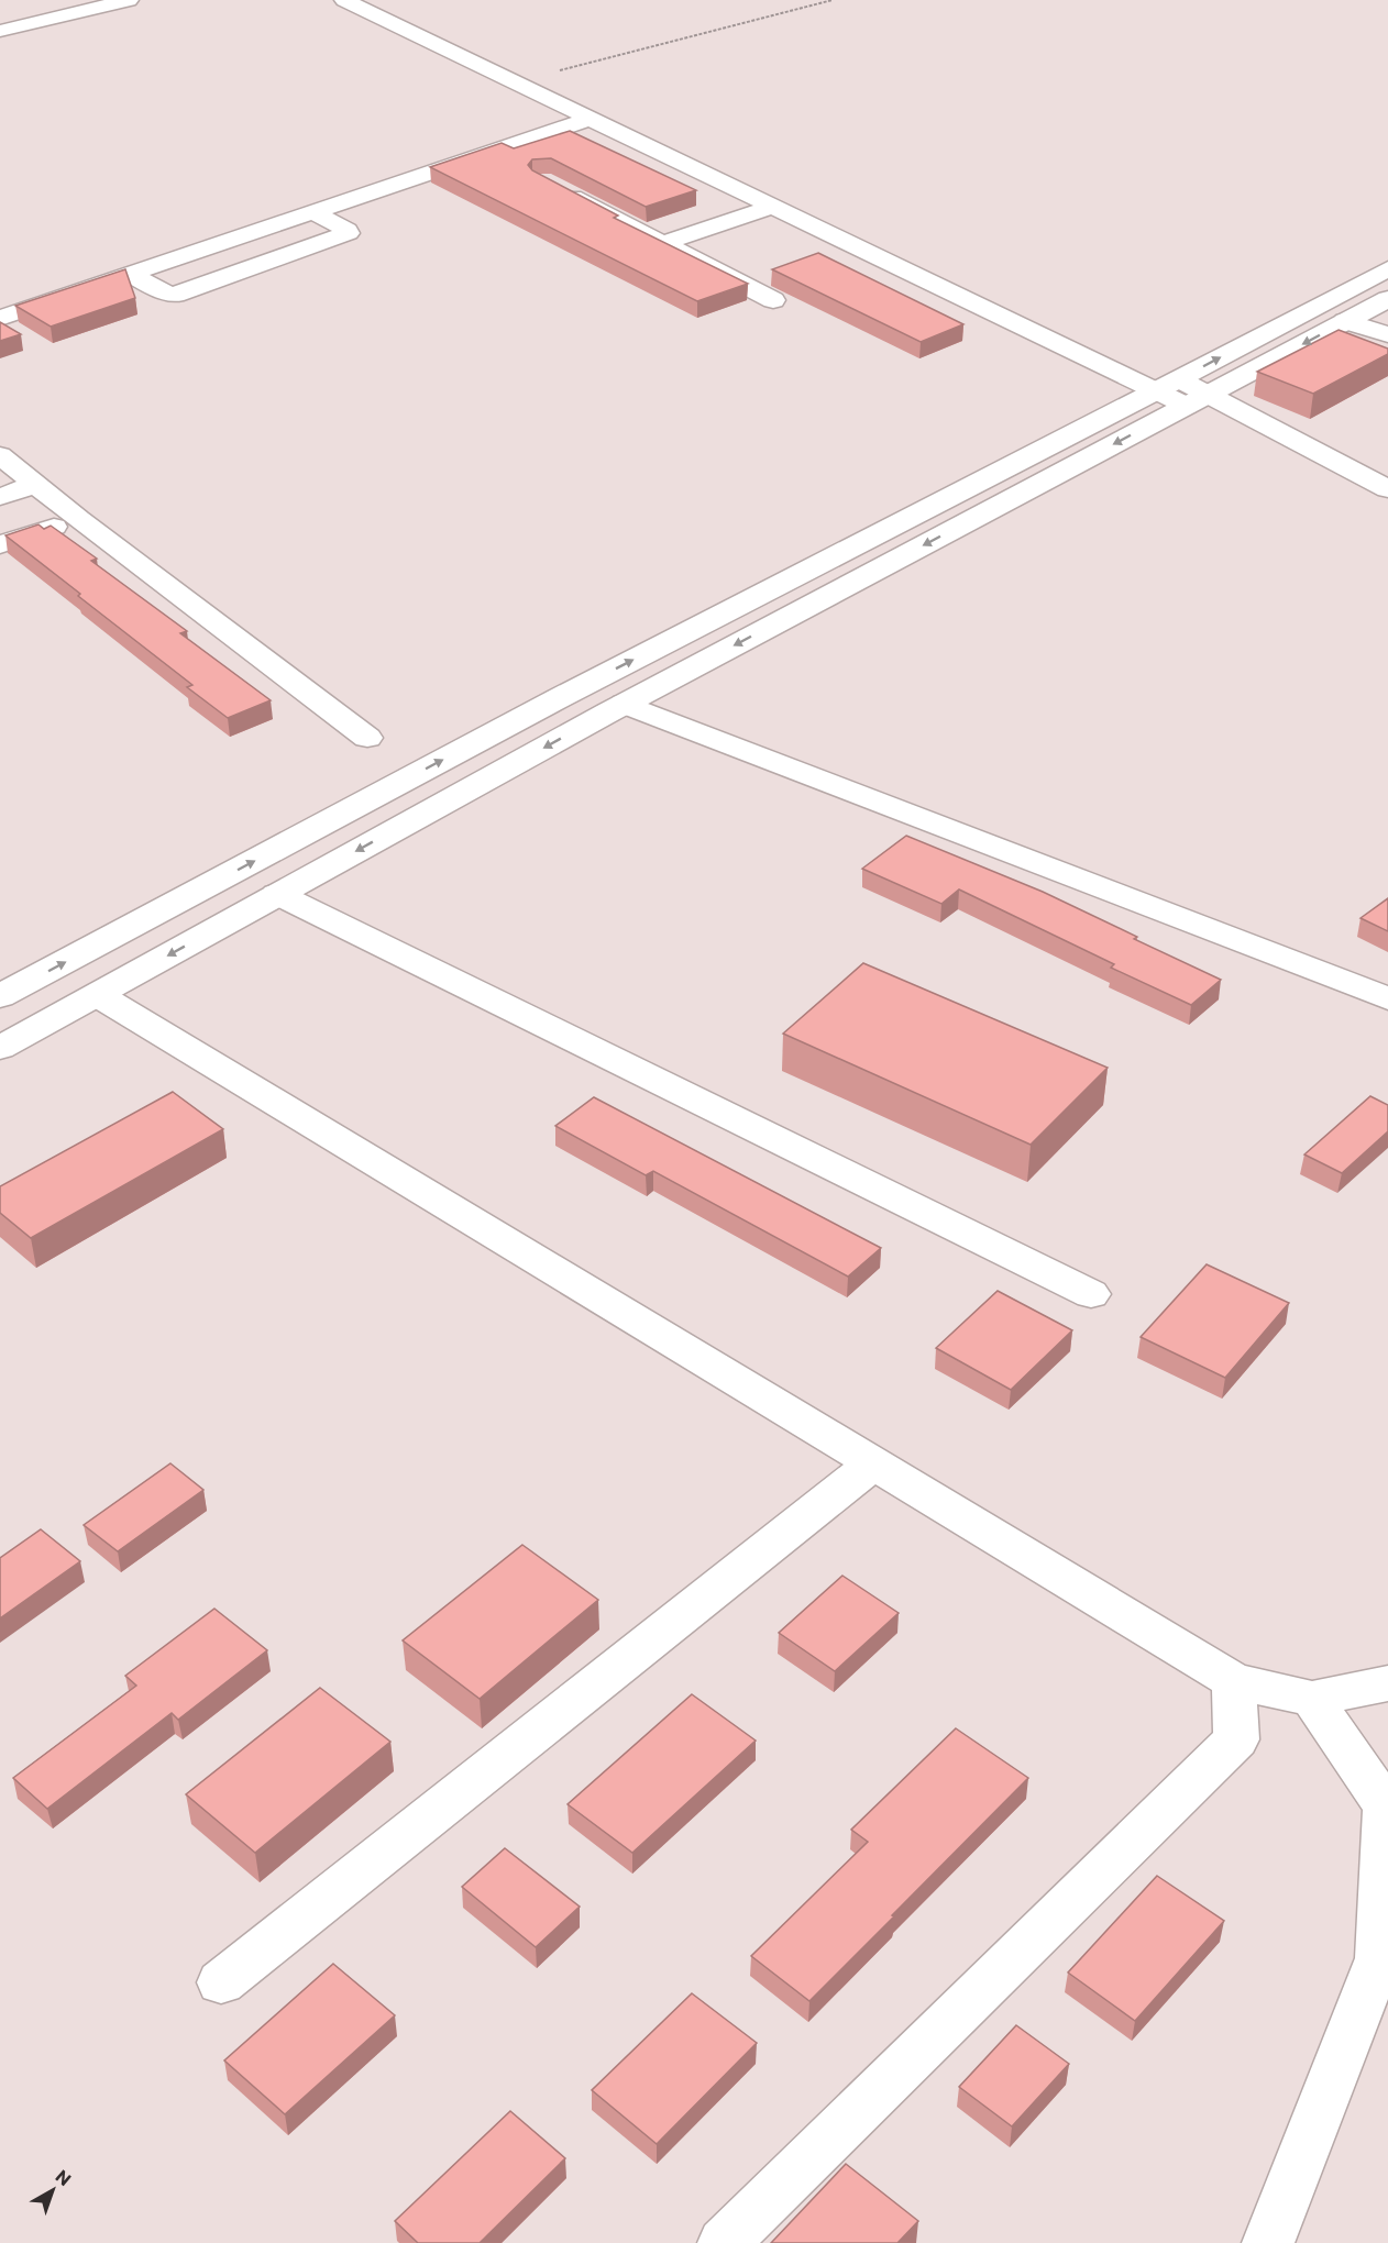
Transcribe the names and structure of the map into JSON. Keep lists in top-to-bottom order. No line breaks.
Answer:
{"north":"top right"}
